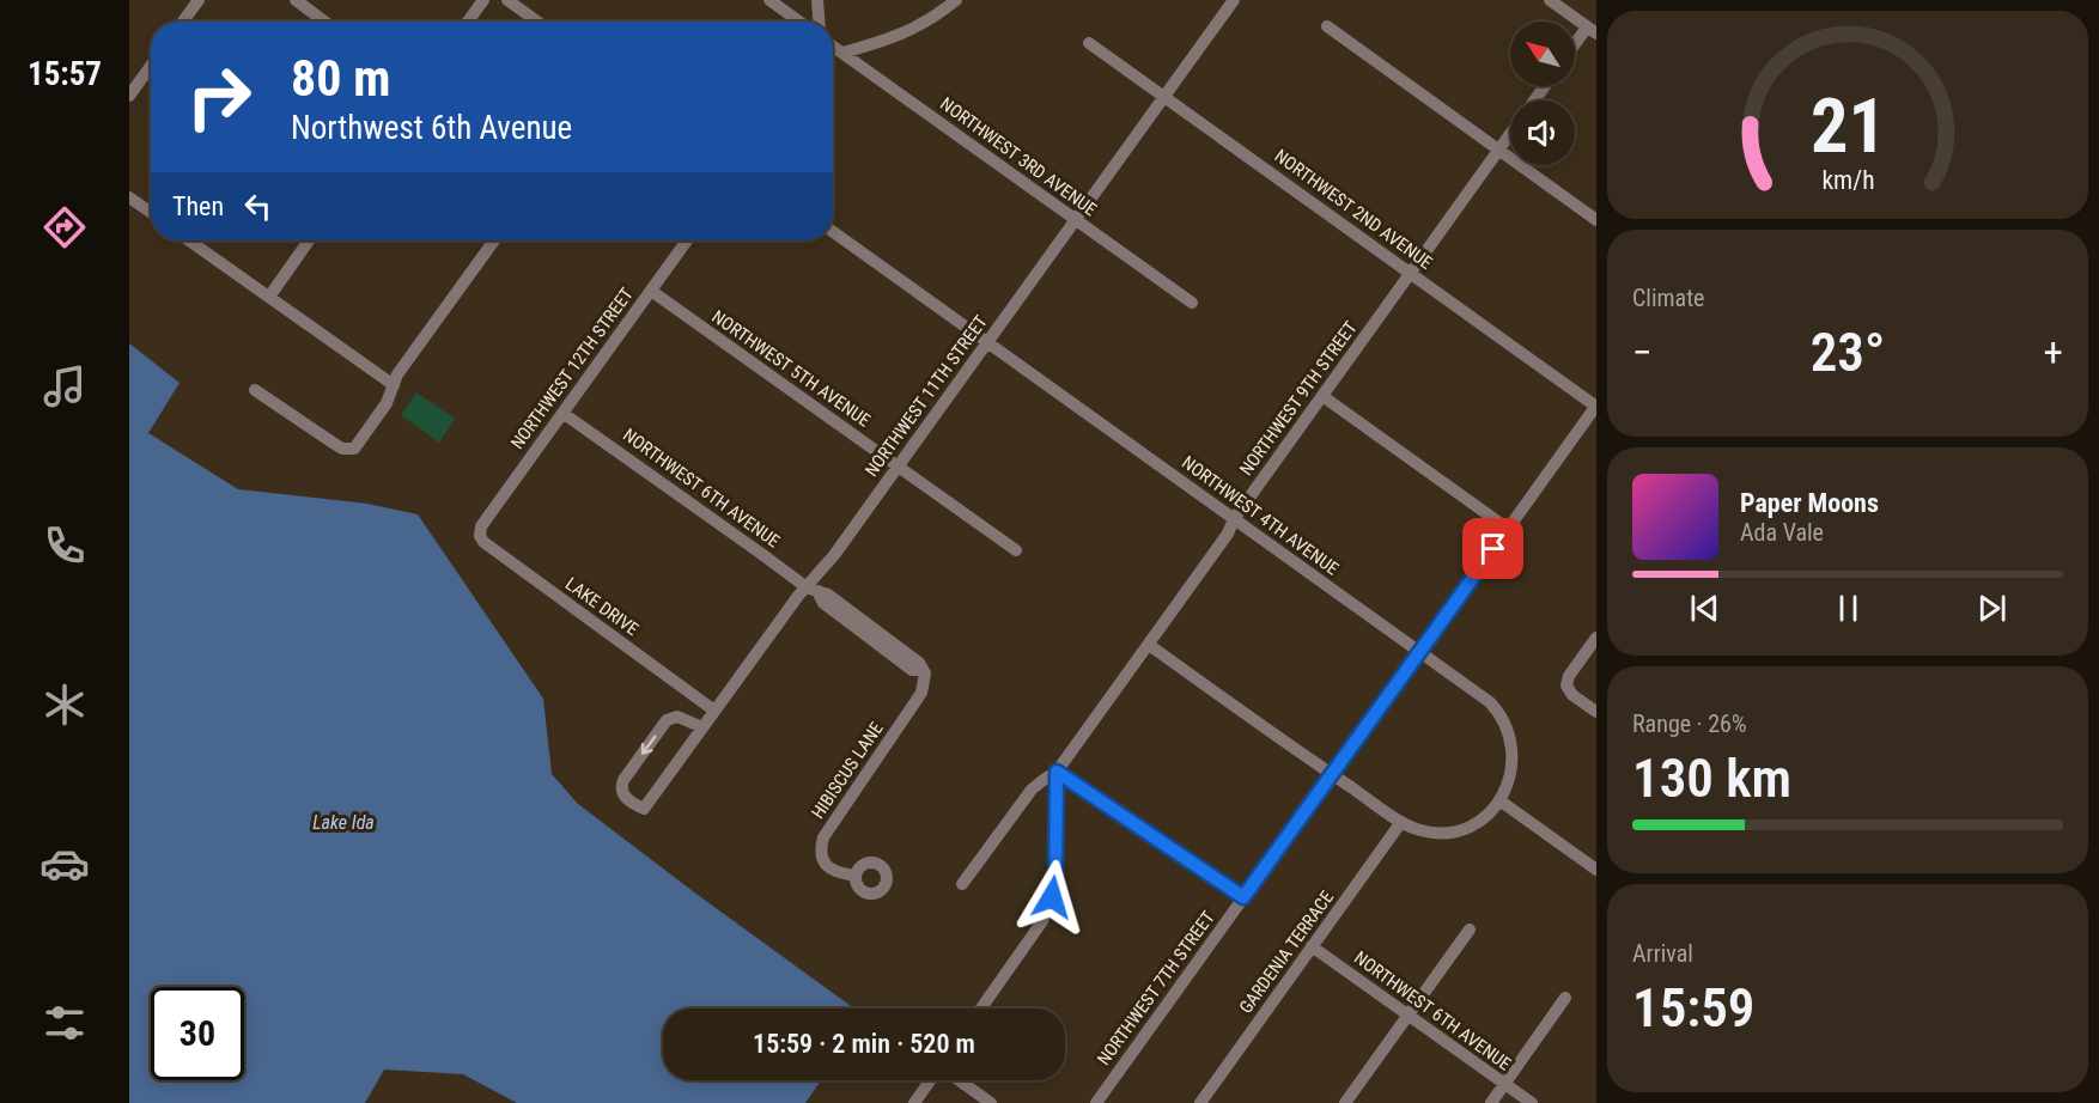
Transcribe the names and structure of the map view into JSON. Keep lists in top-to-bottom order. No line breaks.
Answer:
{"streets":{"street":["NORTHWEST 3RD AVENUE","NORTHWEST 2ND AVENUE","NORTHWEST 12TH STREET","NORTHWEST 5TH AVENUE","NORTHWEST 11TH STREET","NORTHWEST 9TH STREET","NORTHWEST 6TH AVENUE","NORTHWEST 4TH AVENUE","LAKE DRIVE","HIBISCUS LANE","GARDENIA TERRACE","NORTHWEST 7TH STREET"]},"crossings":[["NORTHWEST 3RD AVENUE","NORTHWEST 11TH STREET"],["NORTHWEST 2ND AVENUE","NORTHWEST 11TH STREET"],["NORTHWEST 2ND AVENUE","NORTHWEST 9TH STREET"],["NORTHWEST 2ND AVENUE","NORTHWEST 7TH STREET"],["NORTHWEST 12TH STREET","NORTHWEST 5TH AVENUE"],["NORTHWEST 12TH STREET","NORTHWEST 6TH AVENUE"],["NORTHWEST 12TH STREET","LAKE DRIVE"],["NORTHWEST 5TH AVENUE","NORTHWEST 11TH STREET"],["NORTHWEST 11TH STREET","NORTHWEST 6TH AVENUE"],["NORTHWEST 11TH STREET","NORTHWEST 4TH AVENUE"],["NORTHWEST 11TH STREET","LAKE DRIVE"],["NORTHWEST 9TH STREET","NORTHWEST 4TH AVENUE"],["NORTHWEST 6TH AVENUE","HIBISCUS LANE"],["NORTHWEST 6TH AVENUE","GARDENIA TERRACE"],["NORTHWEST 4TH AVENUE","GARDENIA TERRACE"],["NORTHWEST 4TH AVENUE","NORTHWEST 7TH STREET"],["GARDENIA TERRACE","NORTHWEST 7TH STREET"]],"water":["Lake Ida"],"north":"top left","page":{"tabs":"15:57","turn":["80 m","Northwest 6th Avenue"],"then":"Then","tile":["Climate",["Range · 26%","130 km"],["Arrival","15:59"]],"heat":["−","23°","+"],"song":["Paper Moons","Ada Vale"],"limit":"30","trip":"15:59 · 2 min · 520 m","gauge":["21","km/h"]}}
